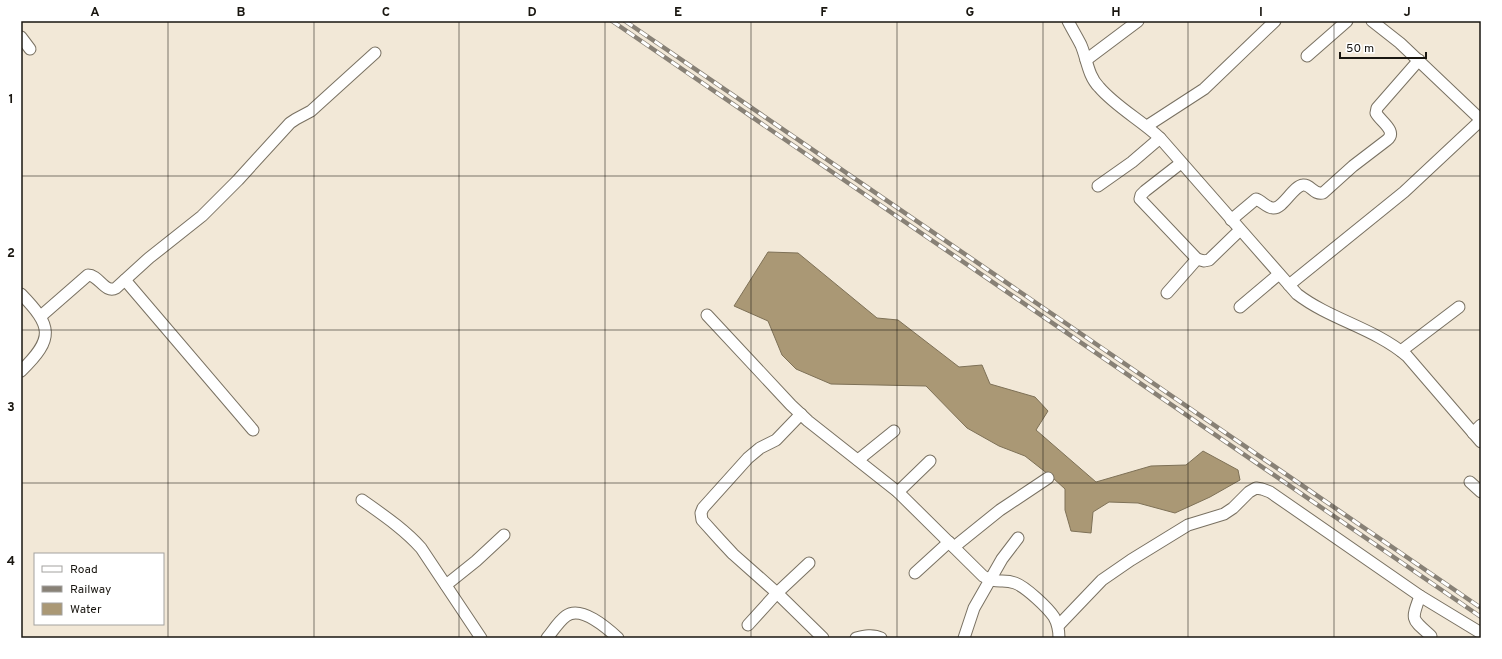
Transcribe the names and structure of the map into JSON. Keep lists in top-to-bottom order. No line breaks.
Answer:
{"legend":["Road","Railway","Water"],"scale_bar":"50 m","grid":{"columns":["A","B","C","D","E","F","G","H","I","J"],"rows":["1","2","3","4"]}}
